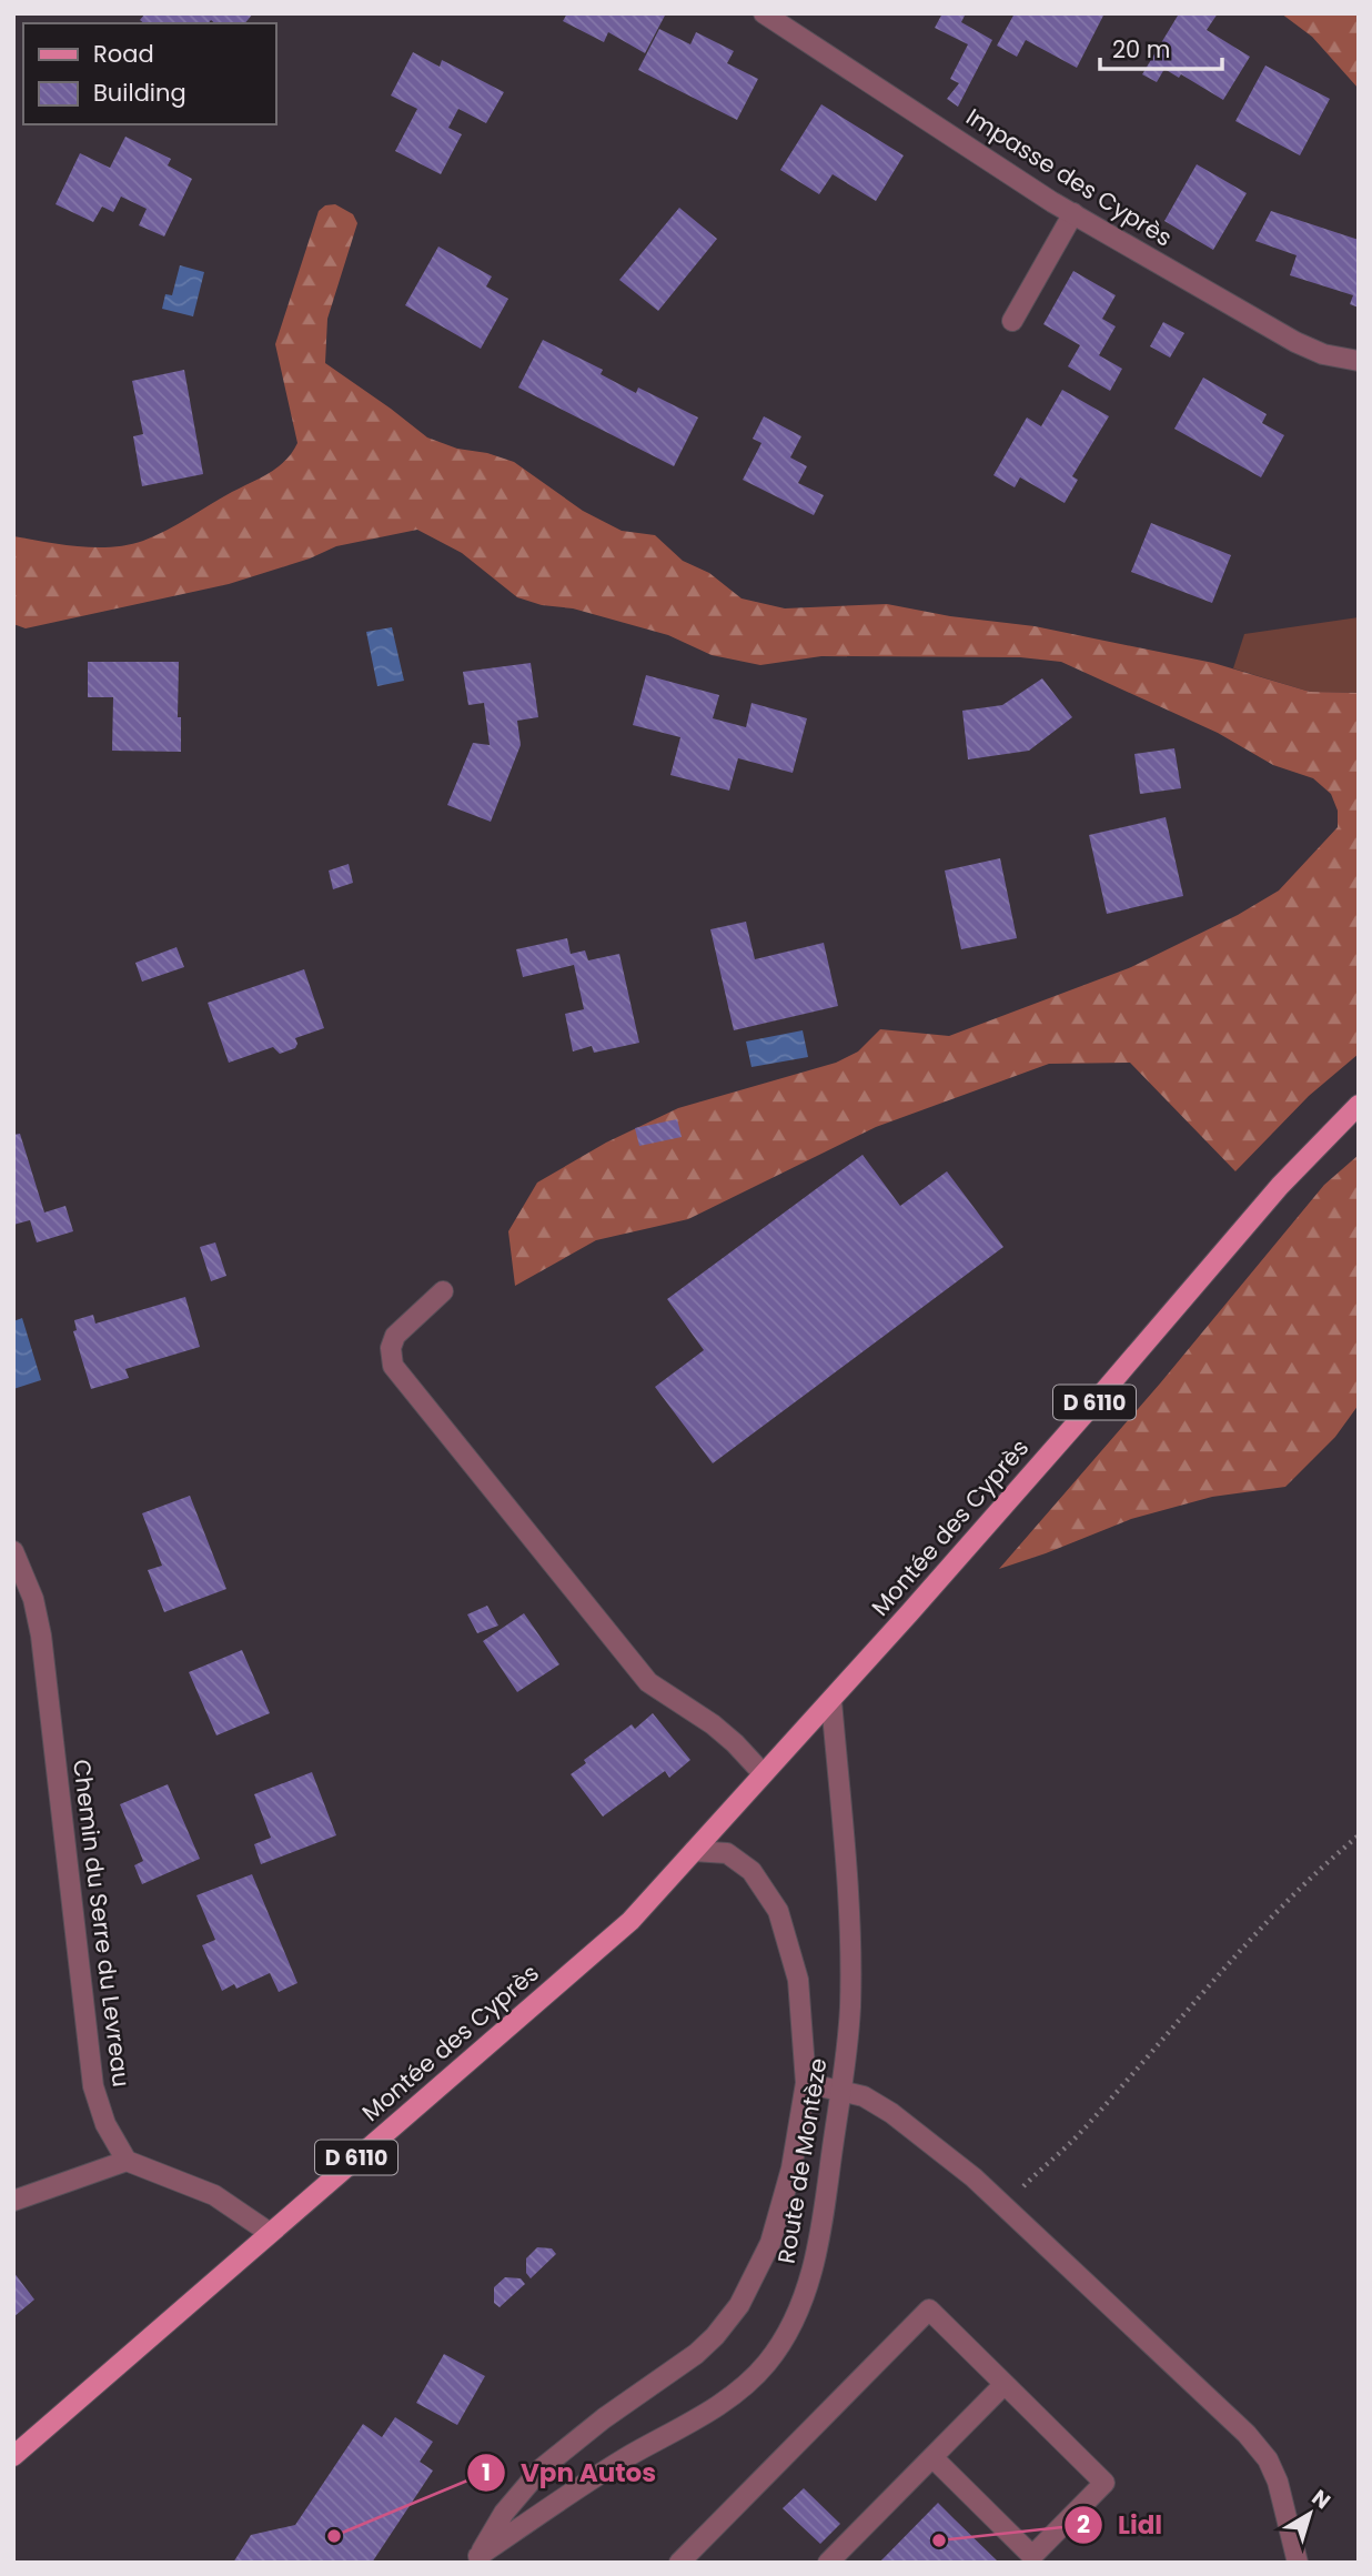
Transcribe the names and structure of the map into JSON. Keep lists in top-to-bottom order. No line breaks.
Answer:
{"streets":{"main road":["D 6110","Montée des Cyprès"],"street":["Impasse des Cyprès","Chemin du Serre du Levreau","Route de Montèze"]},"crossings":[["Montée des Cyprès","Route de Montèze"]],"places":["Vpn Autos","Lidl"],"legend":["Road","Building"],"scale_bar":"20 m","north":"top right"}
